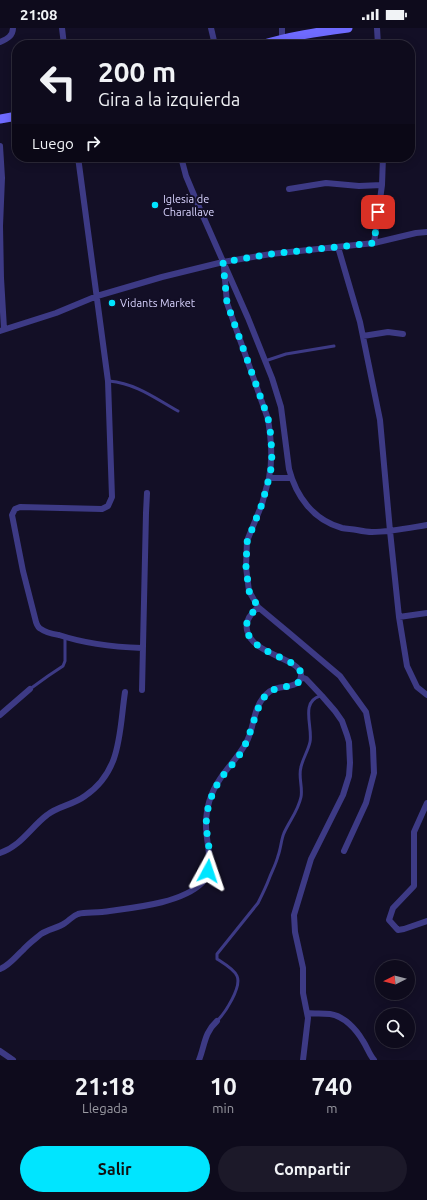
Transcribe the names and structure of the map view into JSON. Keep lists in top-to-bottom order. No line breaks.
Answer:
{"places":["Iglesia de Charallave","Vidants Market"],"north":"left","page":{"status":"21:08","turn":["200 m","Gira a la izquierda"],"then":"Luego","eta":["21:18","Llegada","10","min","740","m"],"buttons":["Salir","Compartir"]}}
